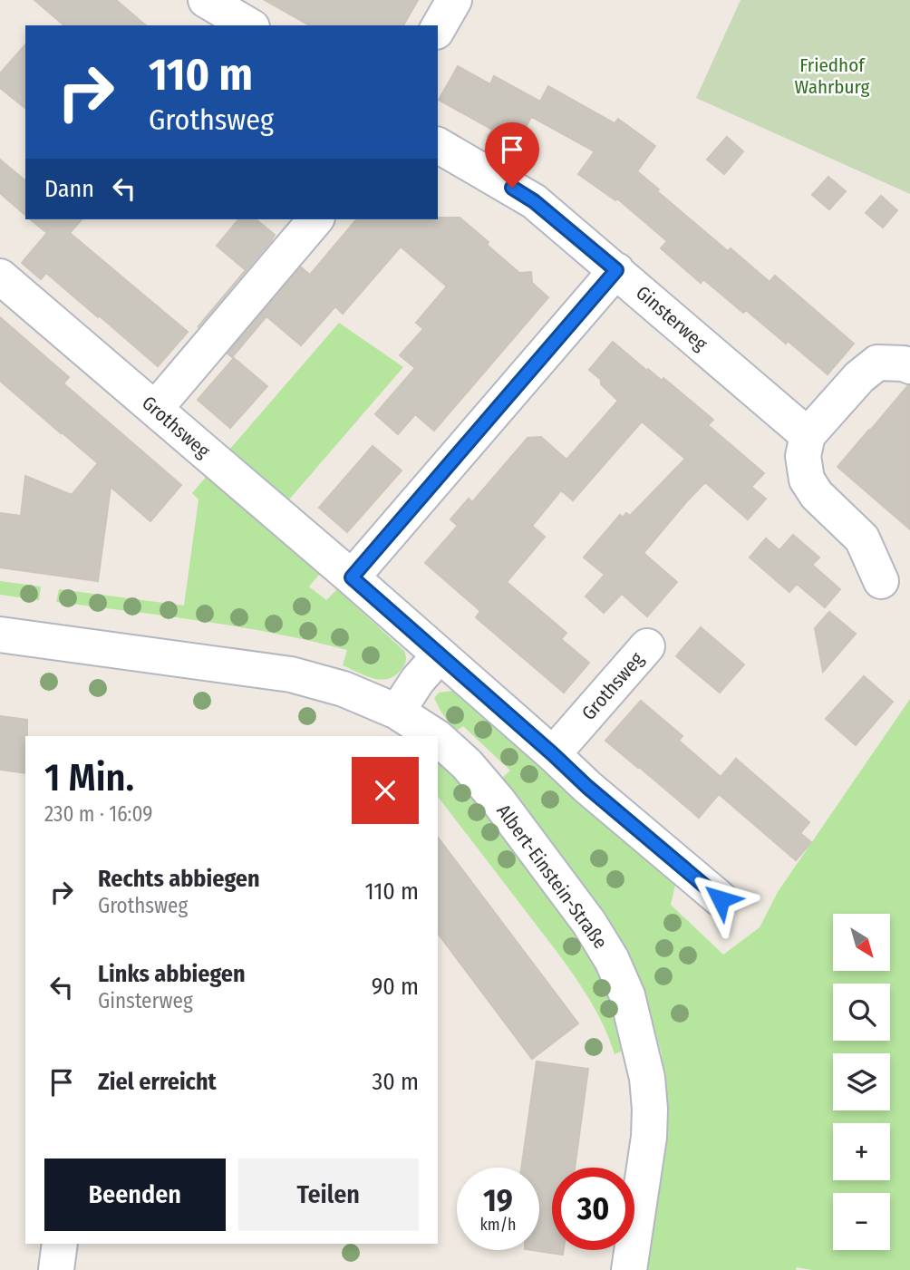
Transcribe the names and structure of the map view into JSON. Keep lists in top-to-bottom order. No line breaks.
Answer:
{"streets":{"street":["Ginsterweg","Grothsweg","Albert-Einstein-Straße"]},"parks":["Friedhof Wahrburg"],"north":"bottom right","page":{"turn":["110 m","Grothsweg"],"then":"Dann","heading":["1 Min.","230 m · 16:09"],"list":[{"name":"Rechts abbiegen","note":"Grothsweg","value":"110 m"},{"name":"Links abbiegen","note":"Ginsterweg","value":"90 m"},{"name":"Ziel erreicht","value":"30 m"}],"map_buttons":["+","−"],"buttons":["Beenden","Teilen"],"speed":"19 km/h","limit":"30"}}
